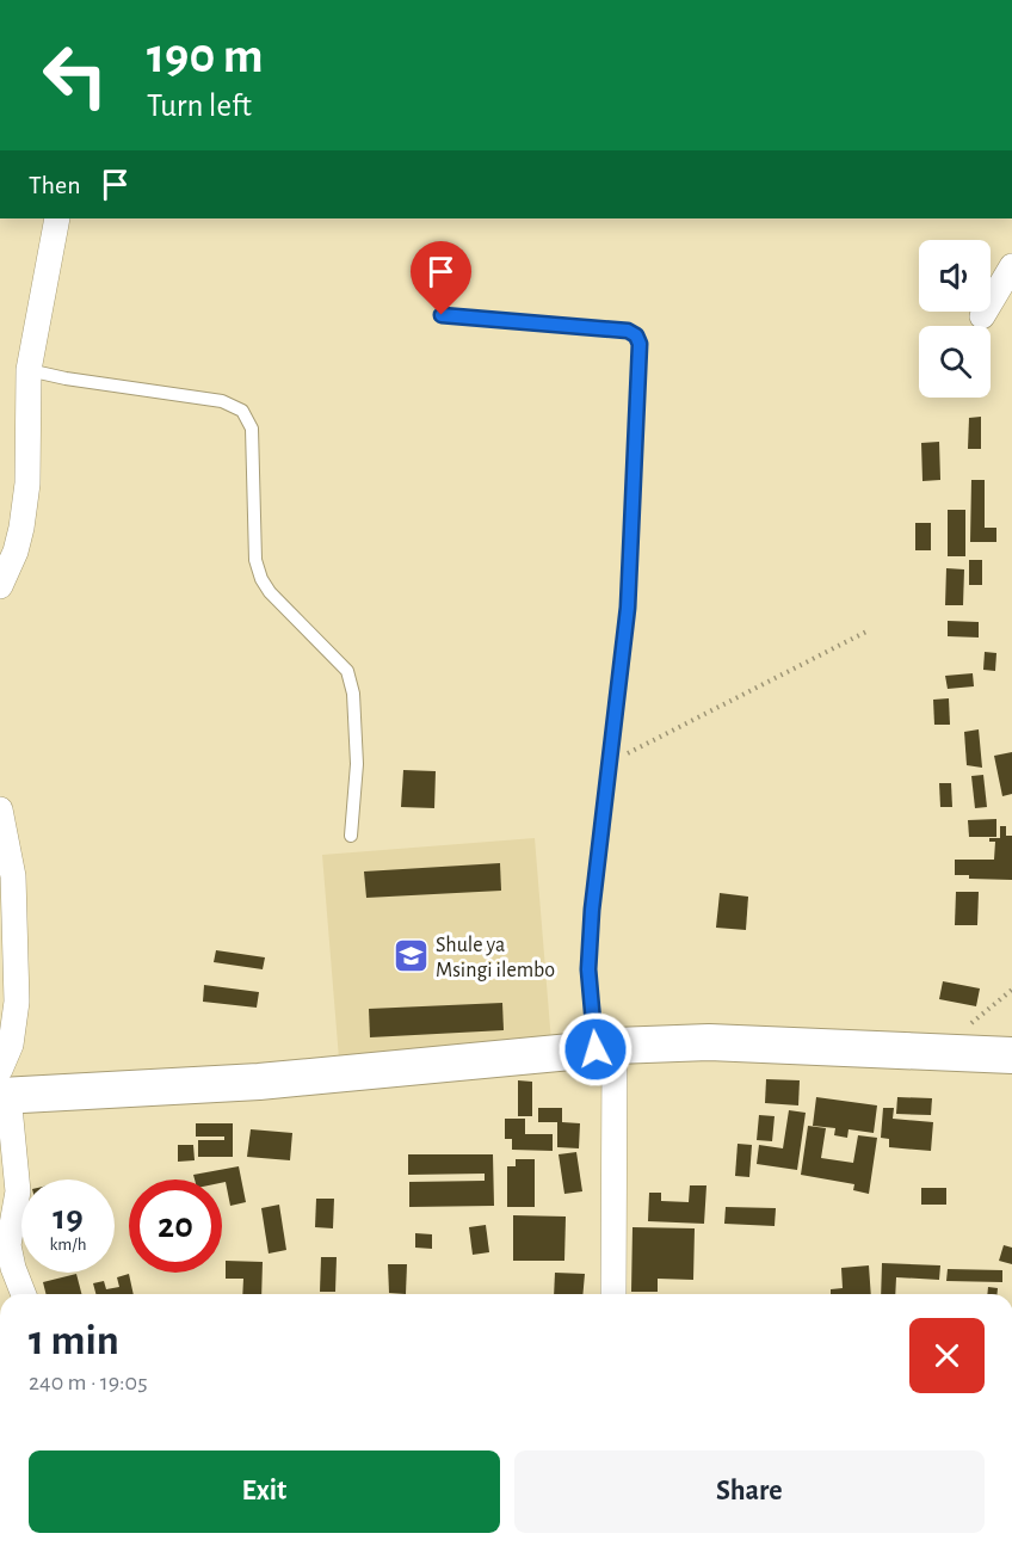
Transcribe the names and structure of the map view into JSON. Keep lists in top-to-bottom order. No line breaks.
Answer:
{"places":{"school or university":["Shule ya Msingi ilembo"]},"page":{"turn":["190 m","Turn left"],"then":"Then","speed":"19 km/h","limit":"20","heading":["1 min","240 m · 19:05"],"buttons":["Exit","Share"]}}
